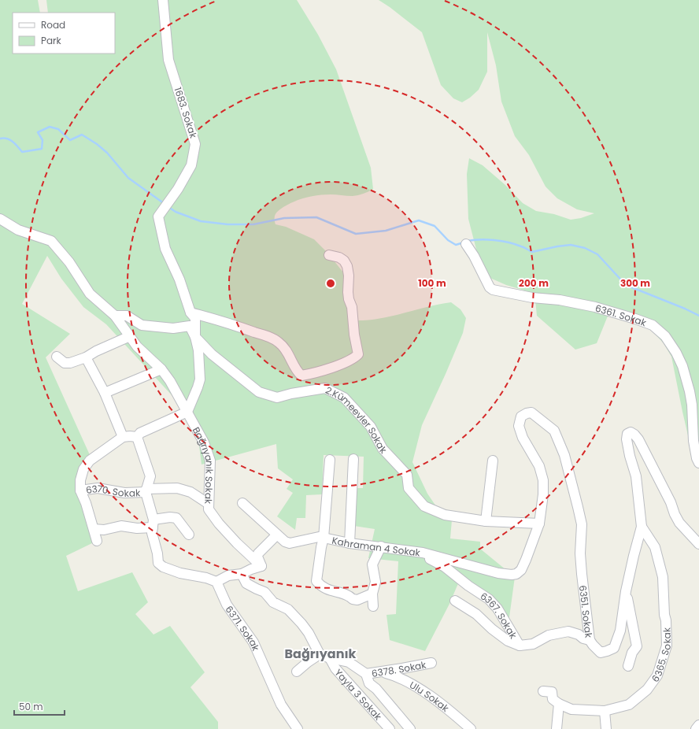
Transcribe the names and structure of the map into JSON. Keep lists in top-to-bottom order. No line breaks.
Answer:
{"streets":{"street":["1683. Sokak","6361. Sokak","2.Kümeevler Sokak","Bağrıyanık Sokak","6370. Sokak","Kahraman 4 Sokak","6351. Sokak","6367. Sokak","6371. Sokak","6365. Sokak","6378. Sokak","Yayla 3 Sokak","Ulu Sokak"]},"crossings":[["2.Kümeevler Sokak","Bağrıyanık Sokak"],["2.Kümeevler Sokak","Kahraman 4 Sokak"],["2.Kümeevler Sokak","6351. Sokak"],["Bağrıyanık Sokak","6370. Sokak"],["Kahraman 4 Sokak","6351. Sokak"],["Kahraman 4 Sokak","6367. Sokak"],["6351. Sokak","6367. Sokak"],["6351. Sokak","6365. Sokak"],["6378. Sokak","Ulu Sokak"]],"districts":["Bağrıyanık"],"legend":["Road","Park"],"scale_bar":"50 m","rings":["100 m","200 m","300 m"]}
